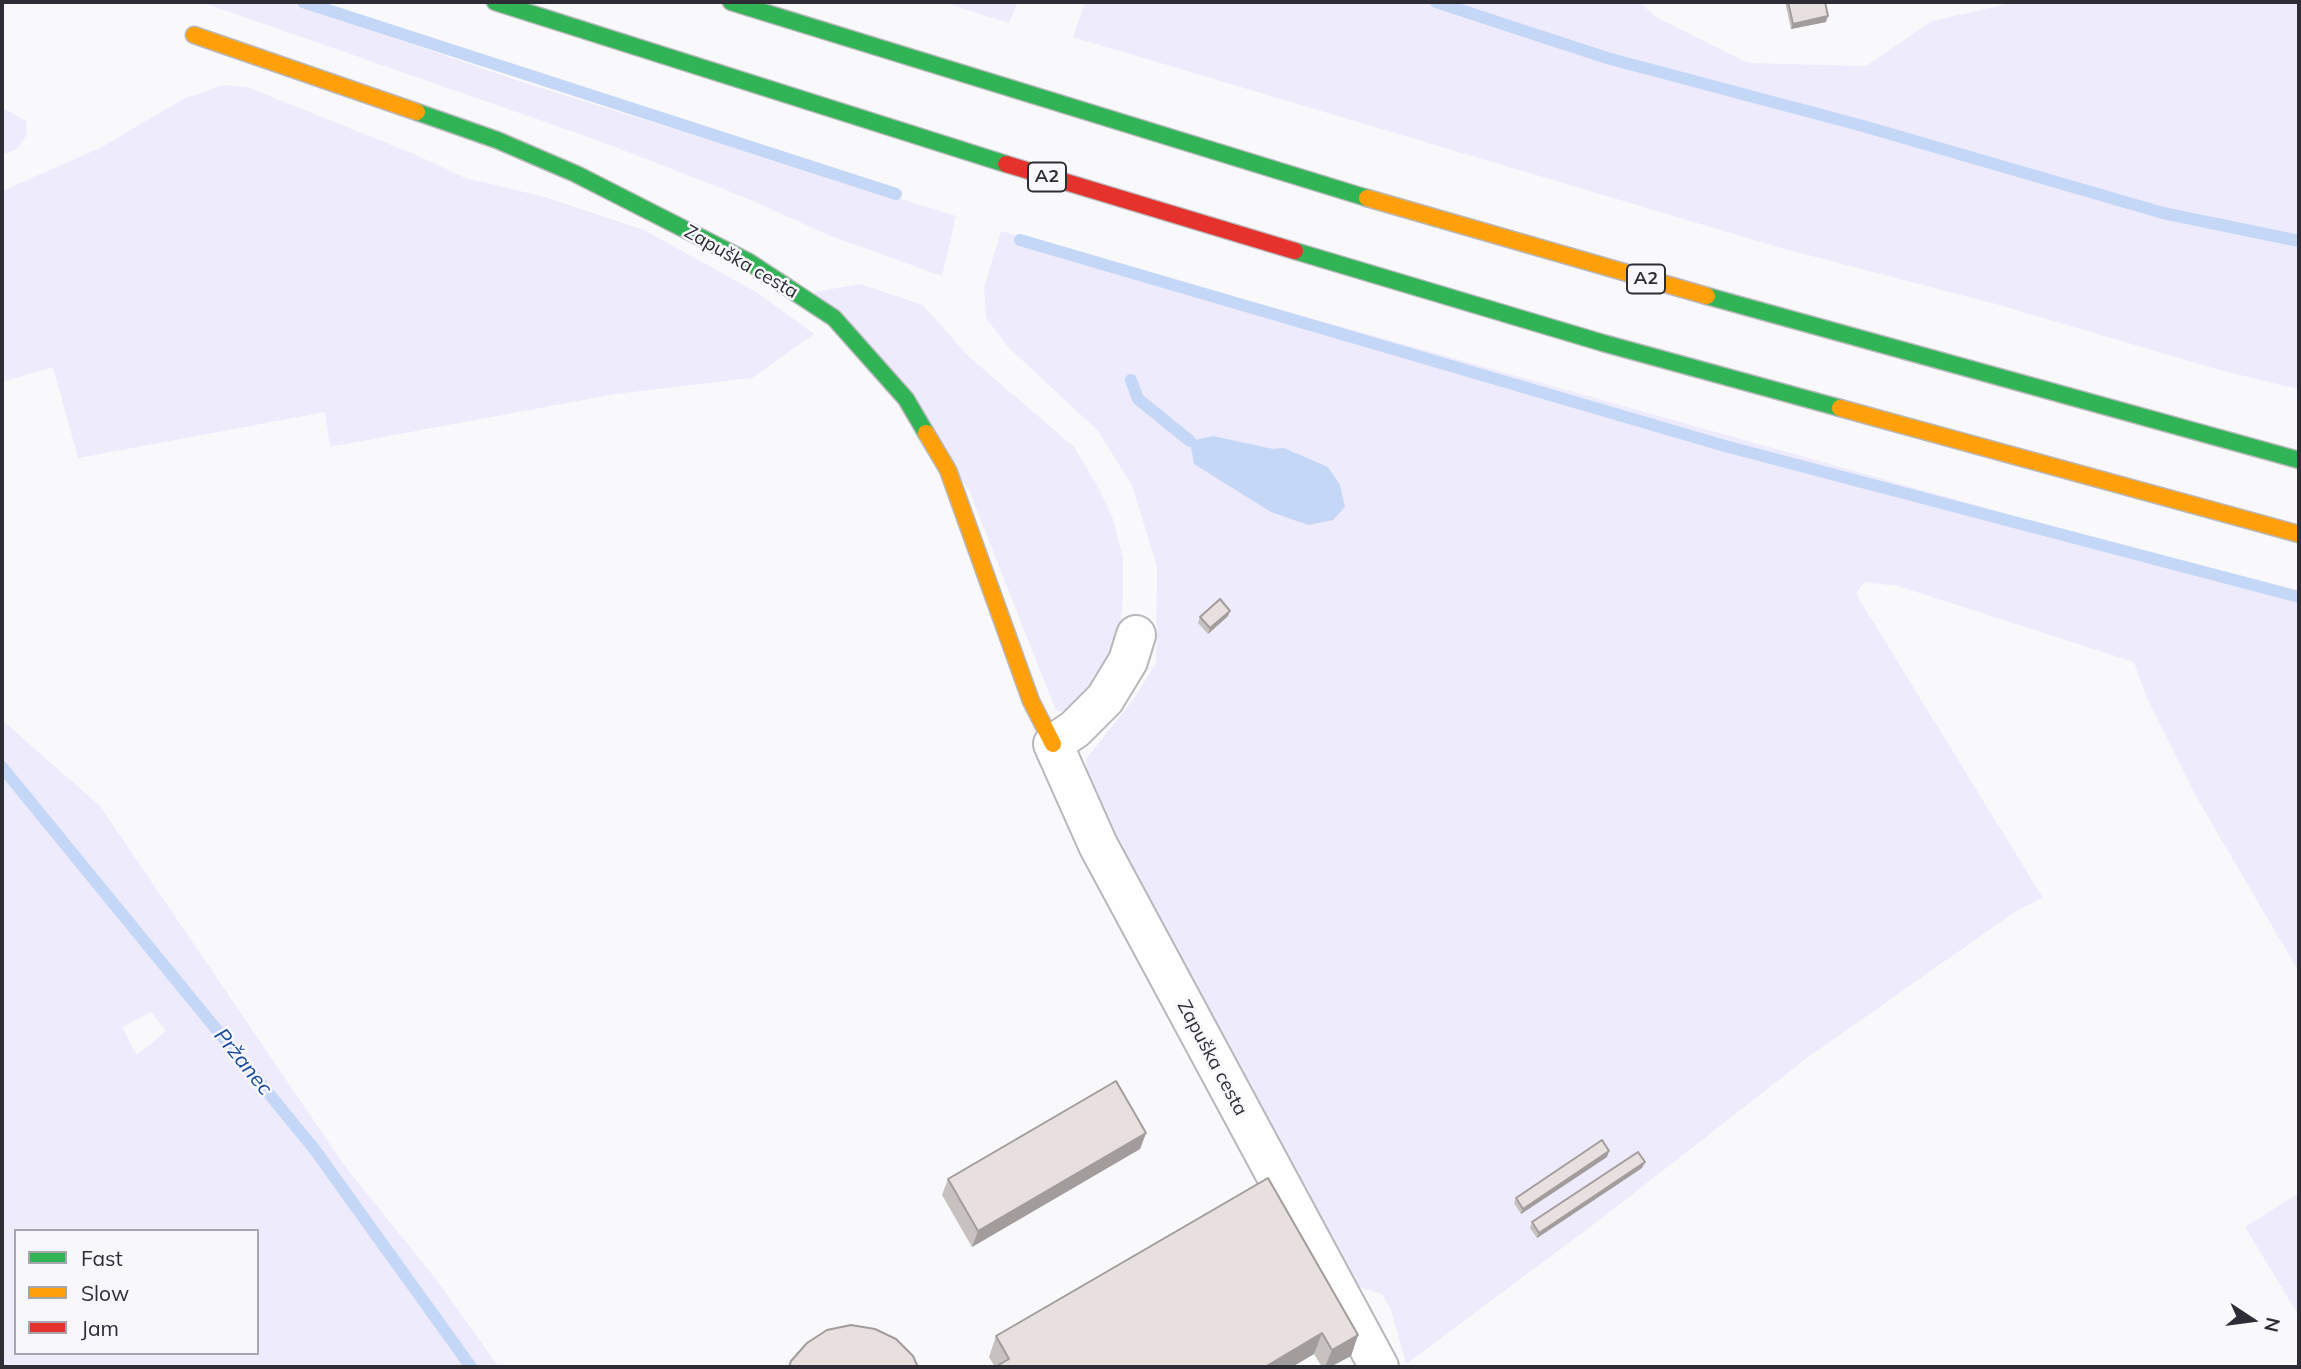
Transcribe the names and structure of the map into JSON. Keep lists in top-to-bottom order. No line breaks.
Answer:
{"streets":{"main road":["A2","Zapuška cesta"]},"water":["Pržanec"],"legend":["Fast","Slow","Jam"],"north":"right"}
